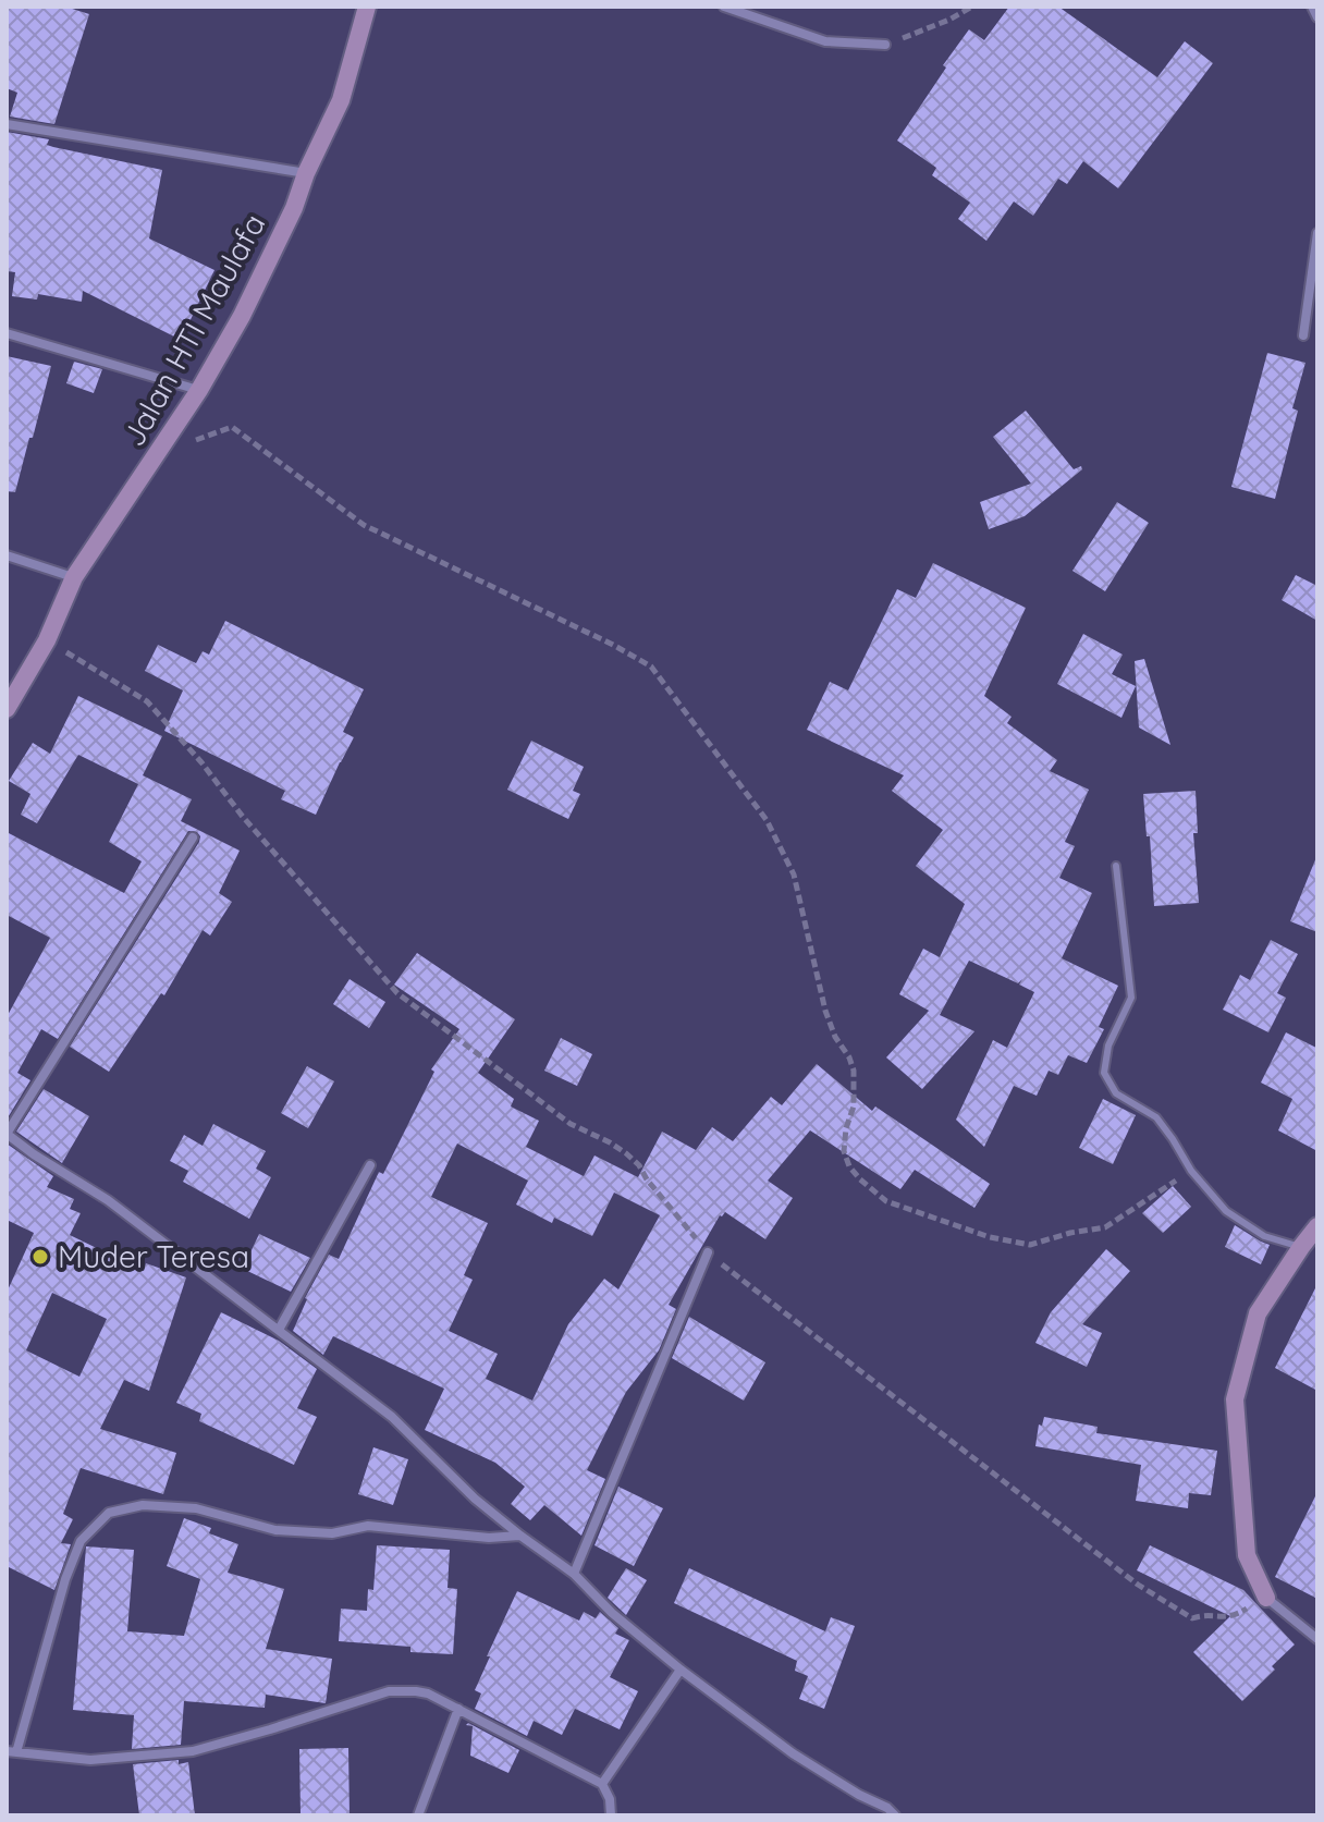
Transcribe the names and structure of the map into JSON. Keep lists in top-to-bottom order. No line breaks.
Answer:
{"streets":{"street":["Jalan HTI Maulafa"]},"places":["Muder Teresa"]}
